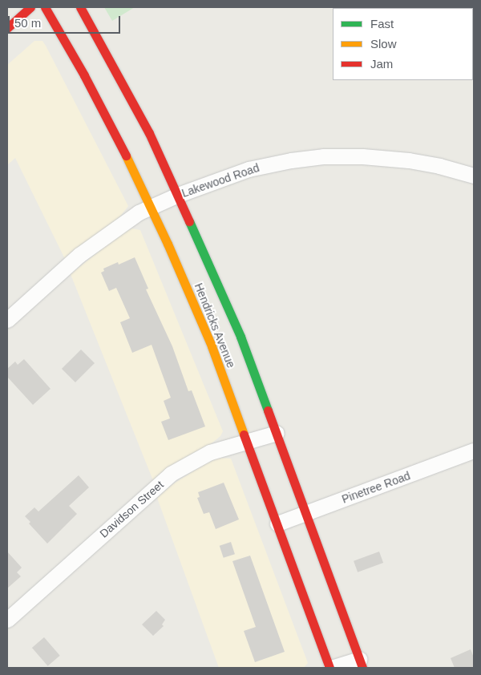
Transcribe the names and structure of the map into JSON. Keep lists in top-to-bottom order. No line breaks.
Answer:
{"streets":{"main road":["Hendricks Avenue"],"street":["Lakewood Road","Pinetree Road","Davidson Street"]},"crossings":[["Lakewood Road","Hendricks Avenue"],["Hendricks Avenue","Pinetree Road"],["Hendricks Avenue","Davidson Street"]],"legend":["Fast","Slow","Jam"],"scale_bar":"50 m"}
